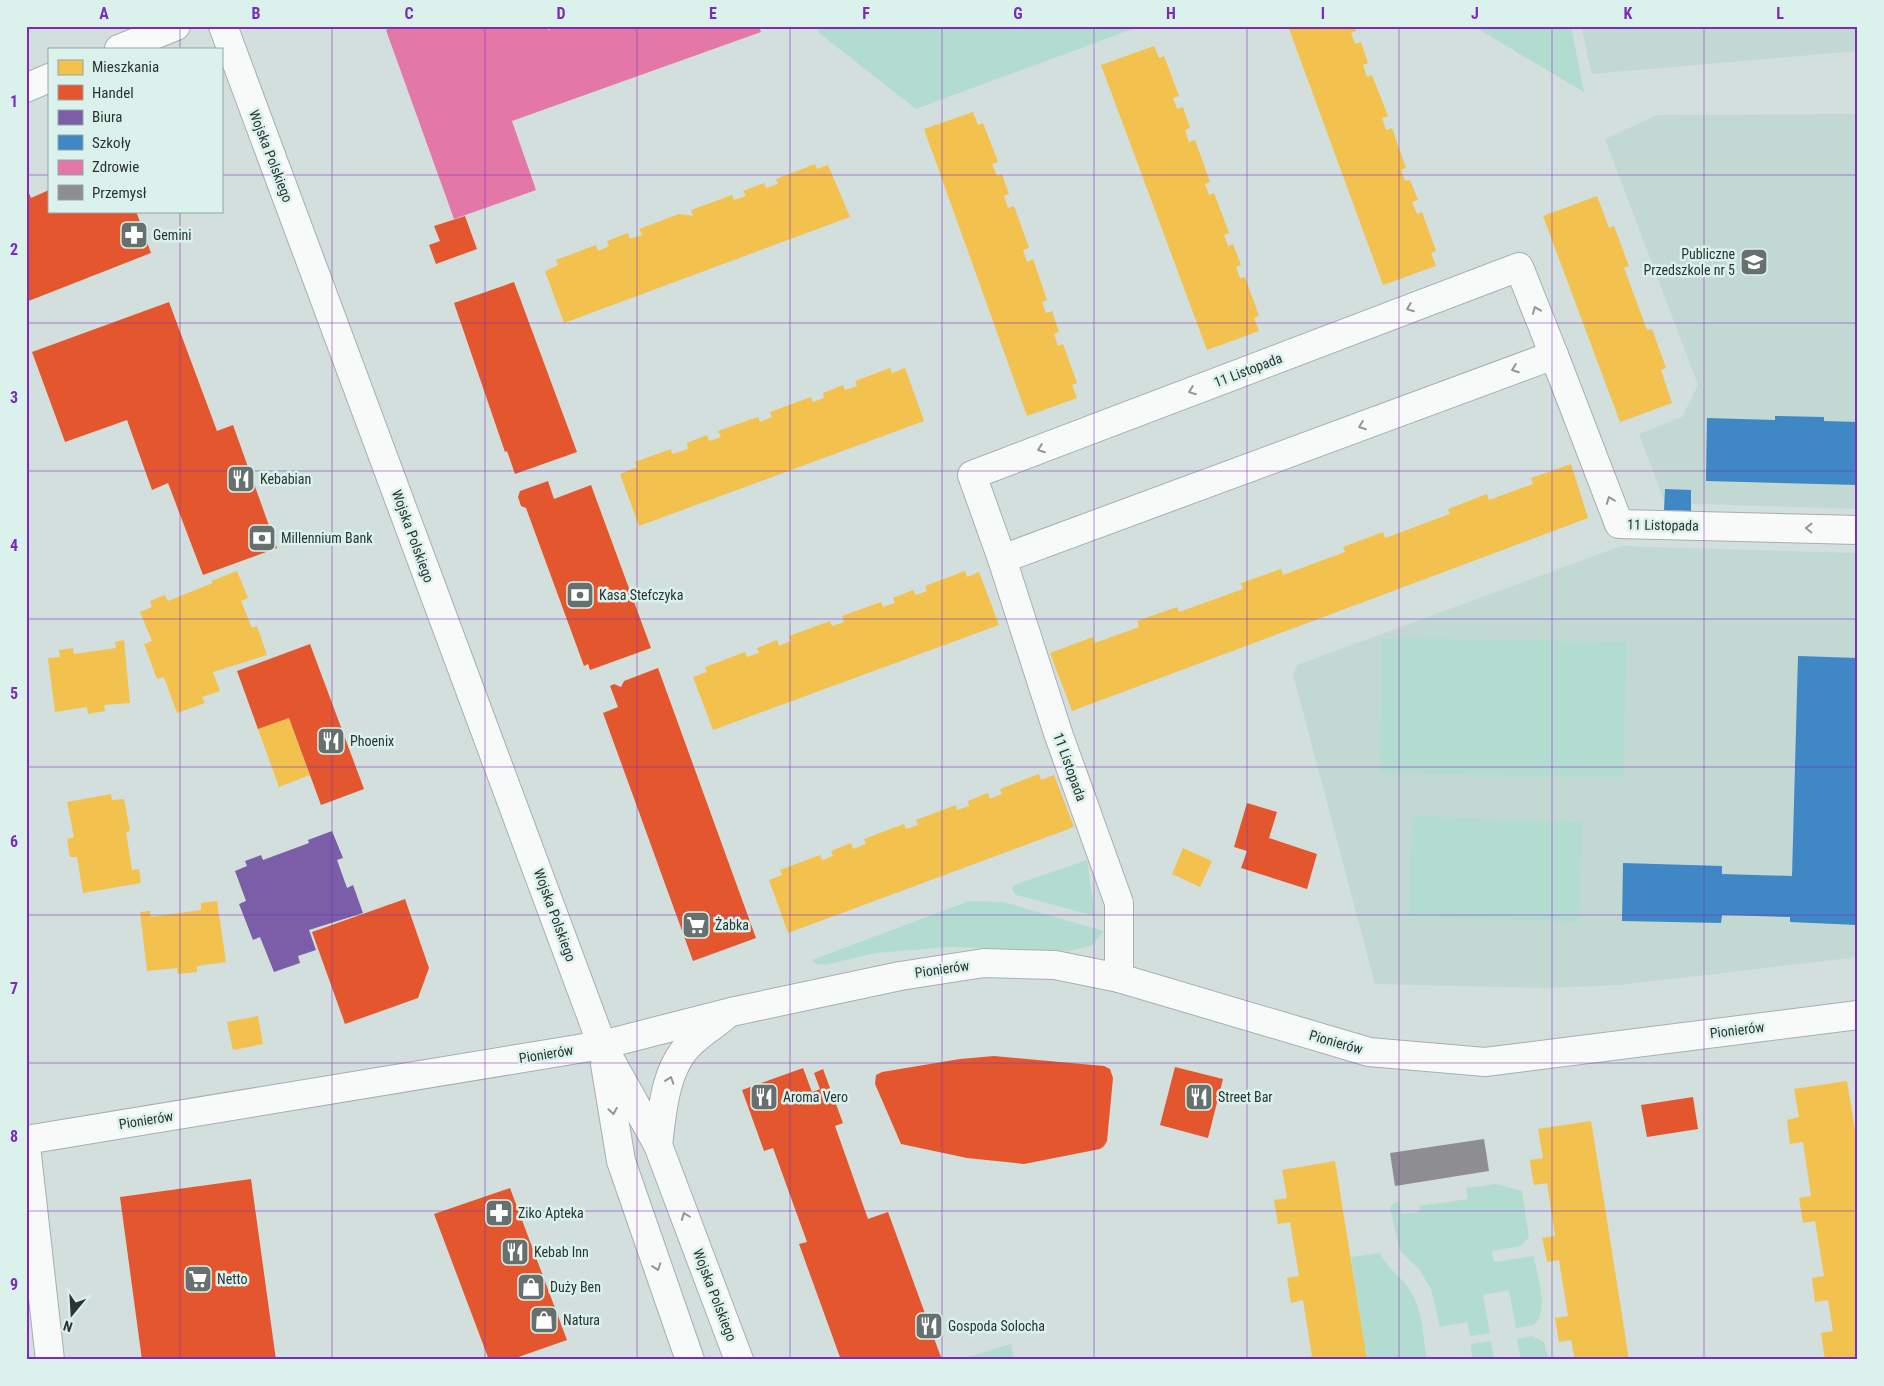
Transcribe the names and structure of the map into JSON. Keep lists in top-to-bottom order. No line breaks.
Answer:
{"streets":{"street":["Wojska Polskiego","11 Listopada","Pionierów"]},"crossings":[["Wojska Polskiego","Pionierów"],["11 Listopada","Pionierów"]],"places":{"pharmacy":["Gemini","Ziko Apteka"],"school or university":["Publiczne Przedszkole nr 5"],"restaurant":["Kebabian","Phoenix","Aroma Vero","Street Bar","Kebab Inn","Gospoda Solocha"],"bank":["Millennium Bank","Kasa Stefczyka"],"supermarket":["Żabka","Netto"],"shop":["Duży Ben","Natura"]},"legend":["Mieszkania","Handel","Biura","Szkoły","Zdrowie","Przemysł"],"north":"bottom","grid":{"columns":["A","B","C","D","E","F","G","H","I","J","K","L"],"rows":["1","2","3","4","5","6","7","8","9"]}}
